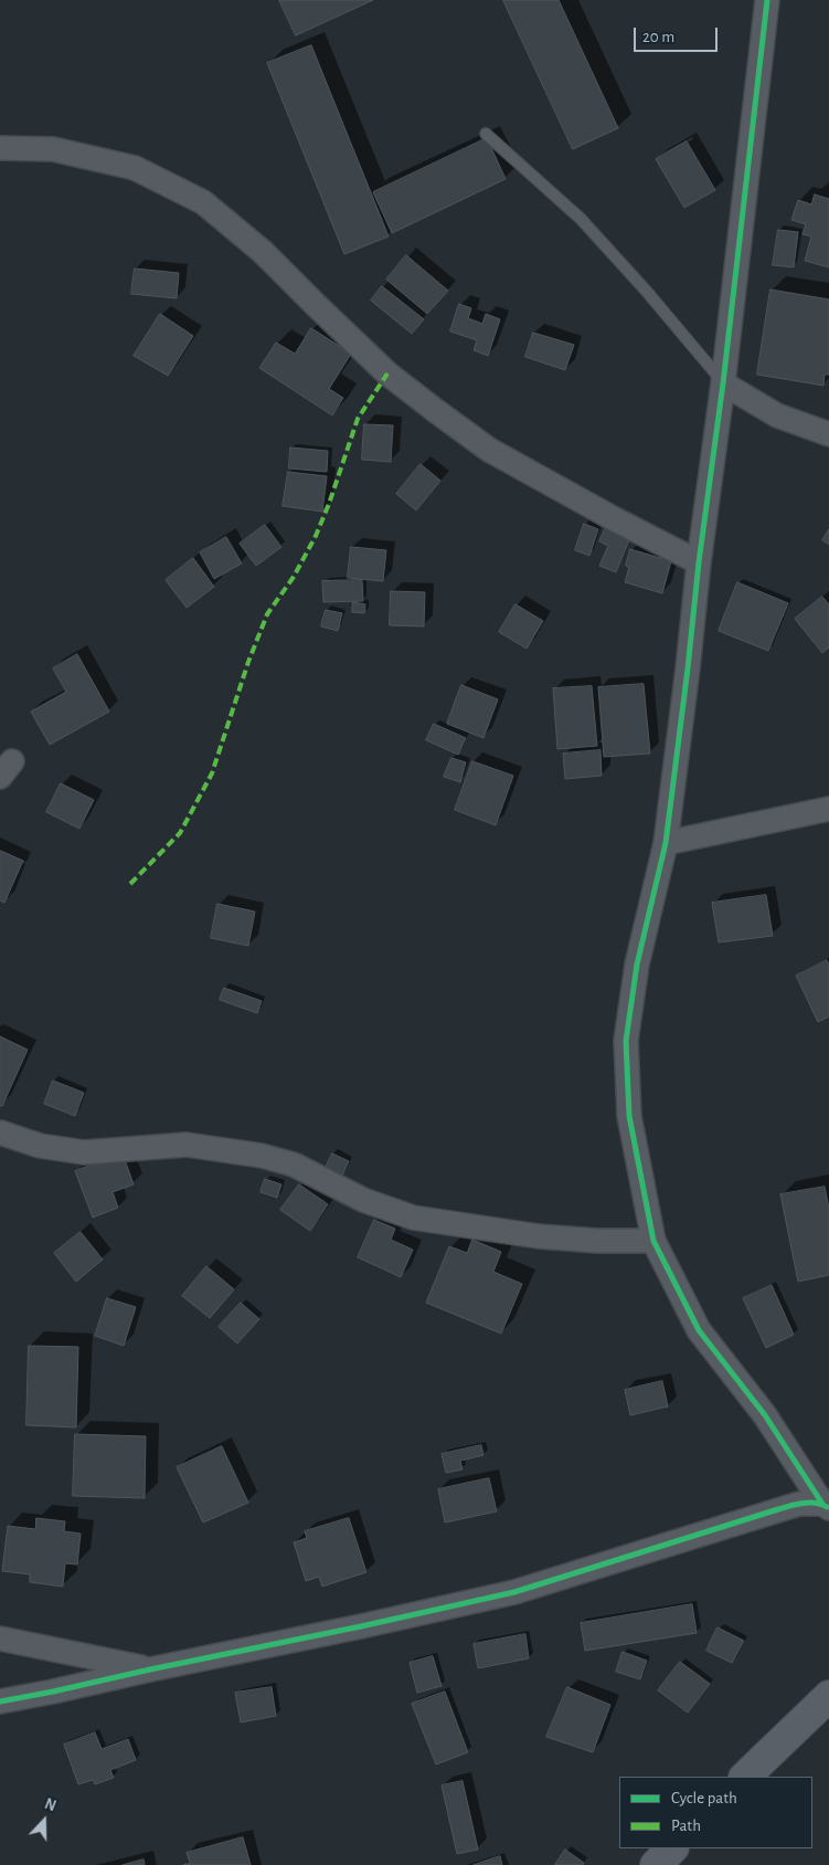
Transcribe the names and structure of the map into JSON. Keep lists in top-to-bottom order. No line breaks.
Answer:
{"legend":["Cycle path","Path"],"scale_bar":"20 m","north":"top"}
